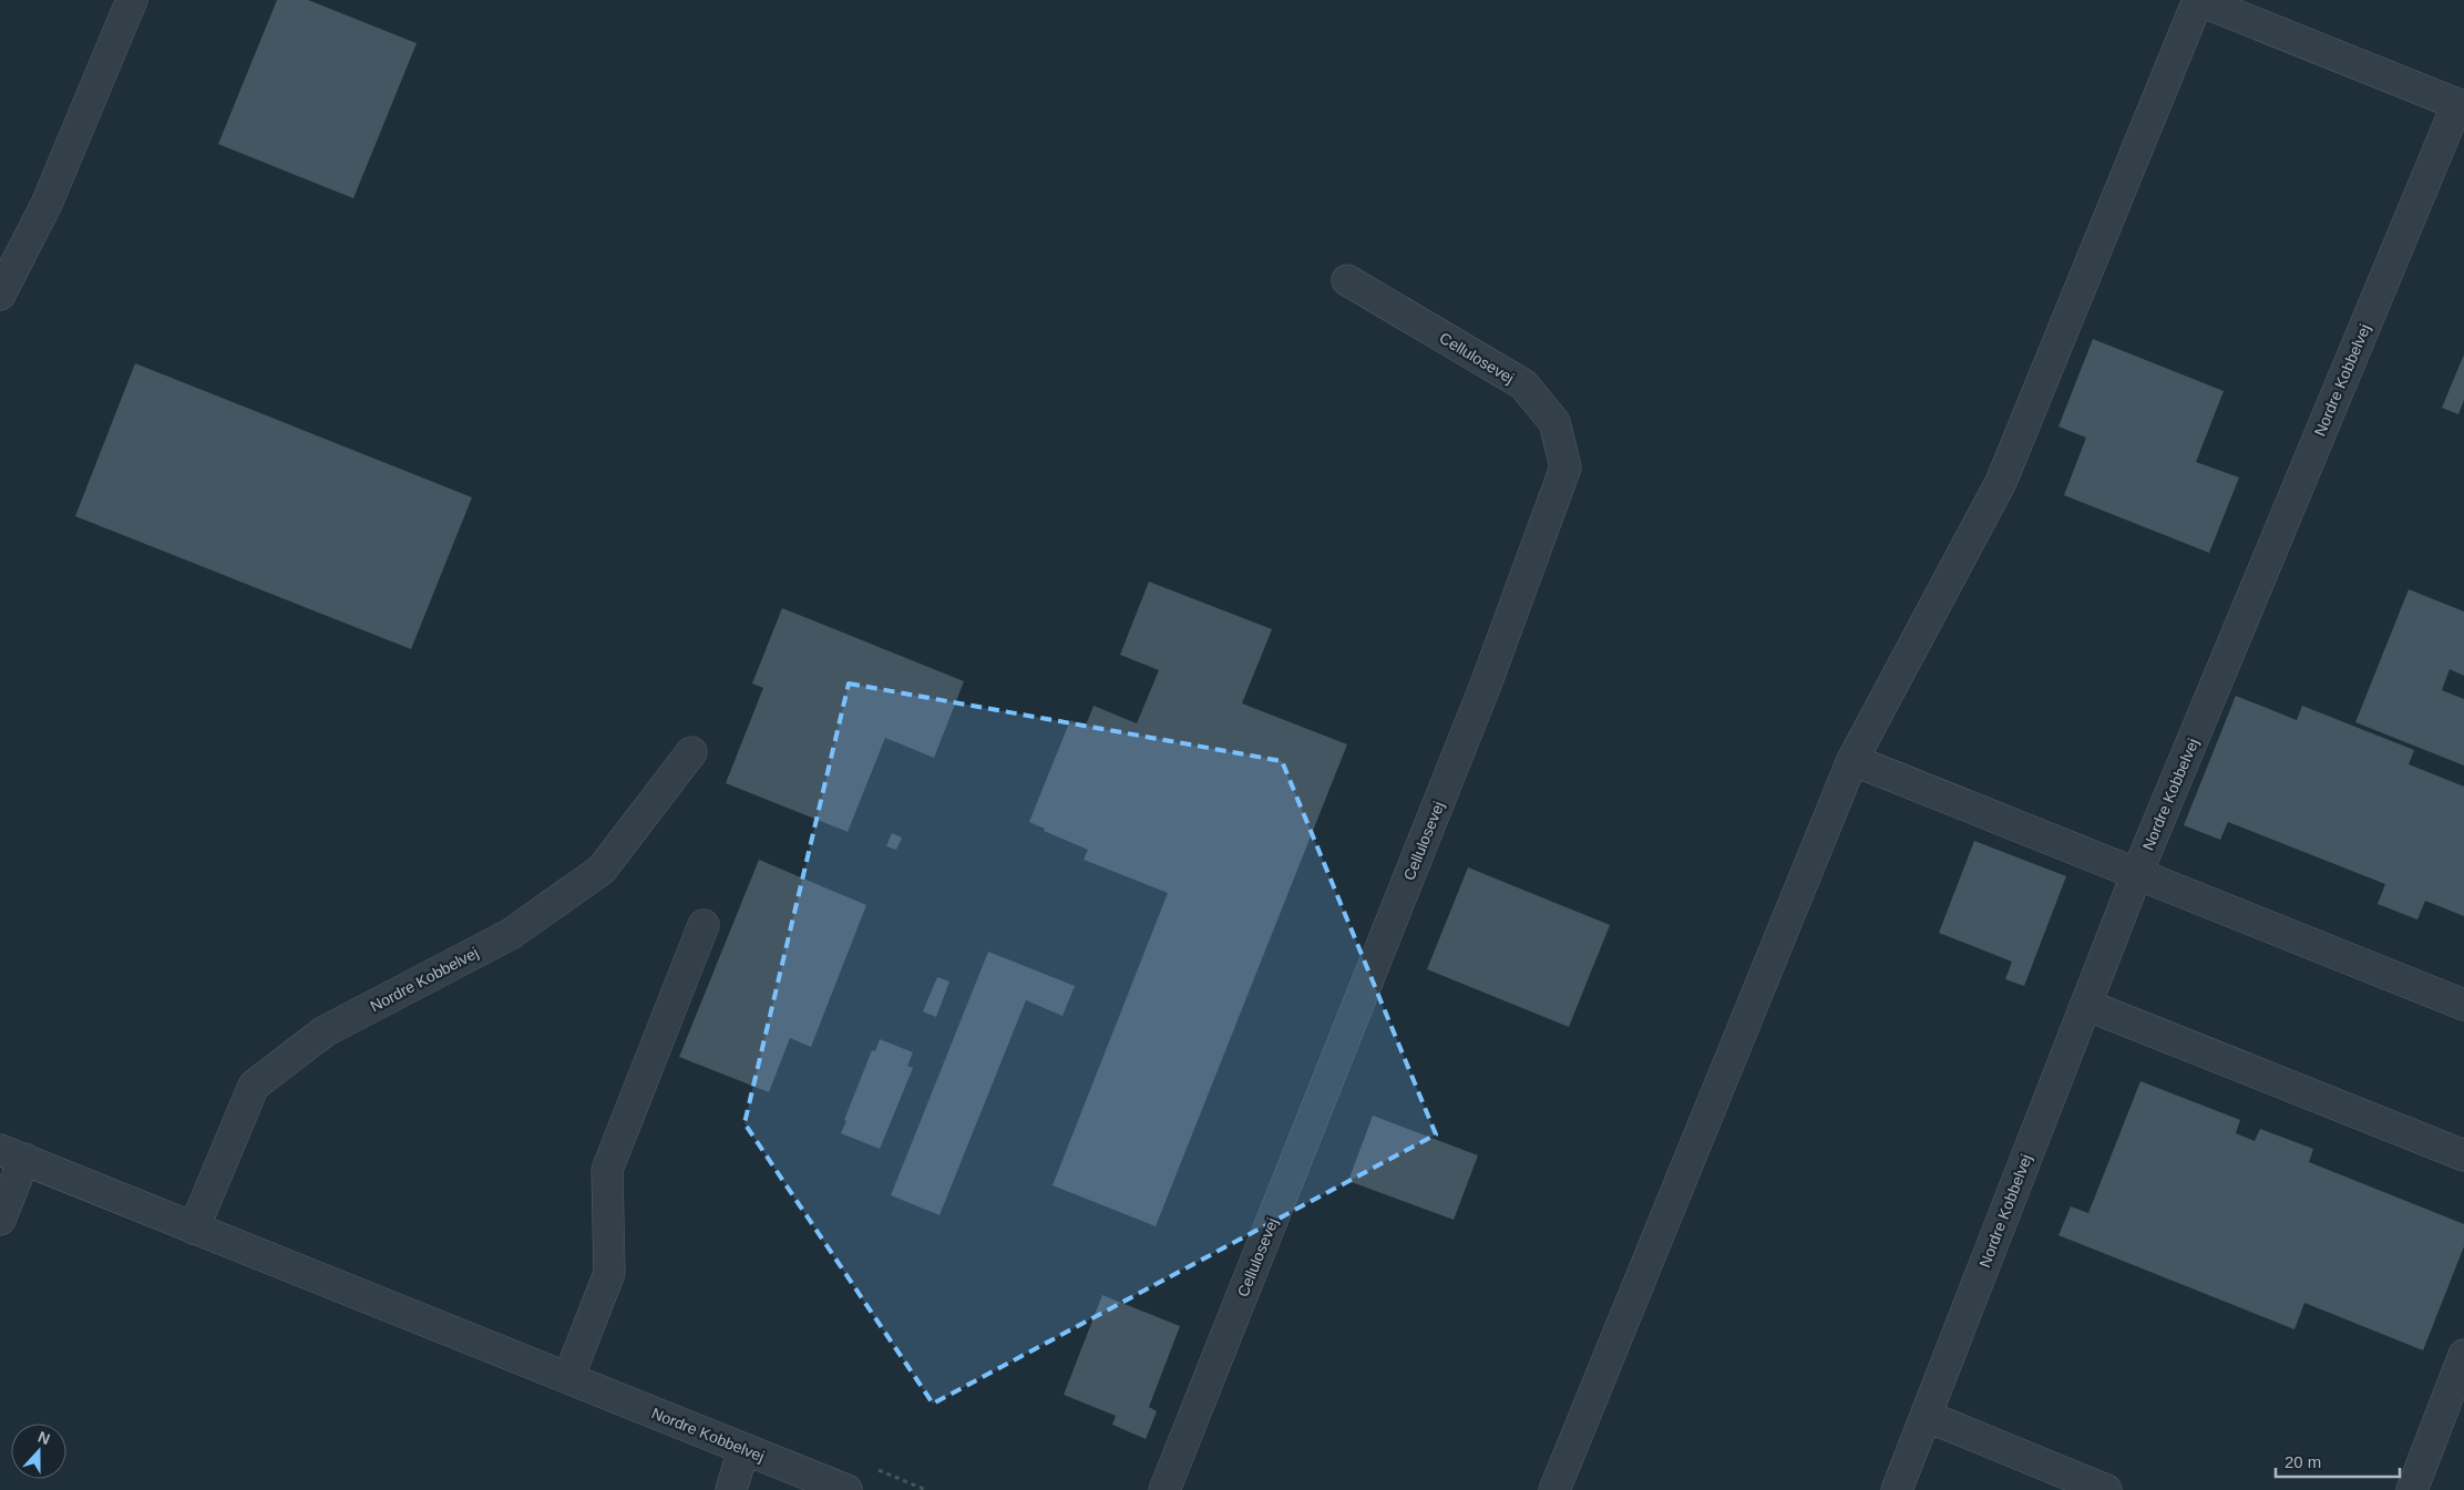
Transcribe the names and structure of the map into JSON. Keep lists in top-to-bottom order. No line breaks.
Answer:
{"streets":{"street":["Cellulosevej","Nordre Kobbelvej"]},"scale_bar":"20 m","north":"top"}
